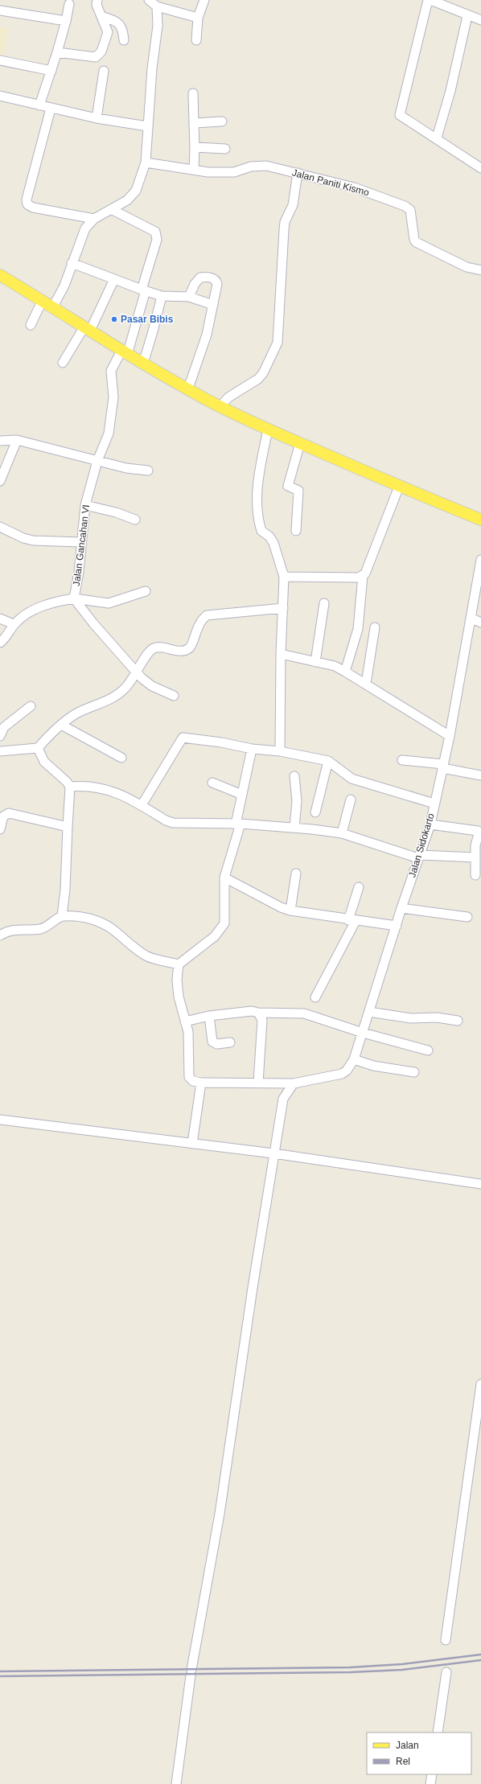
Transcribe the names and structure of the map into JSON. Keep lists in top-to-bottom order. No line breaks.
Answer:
{"streets":{"street":["Jalan Paniti Kismo","Jalan Gancahan VI","Jalan Sidokarto"]},"places":["Pasar Bibis"],"legend":["Jalan","Rel"]}
